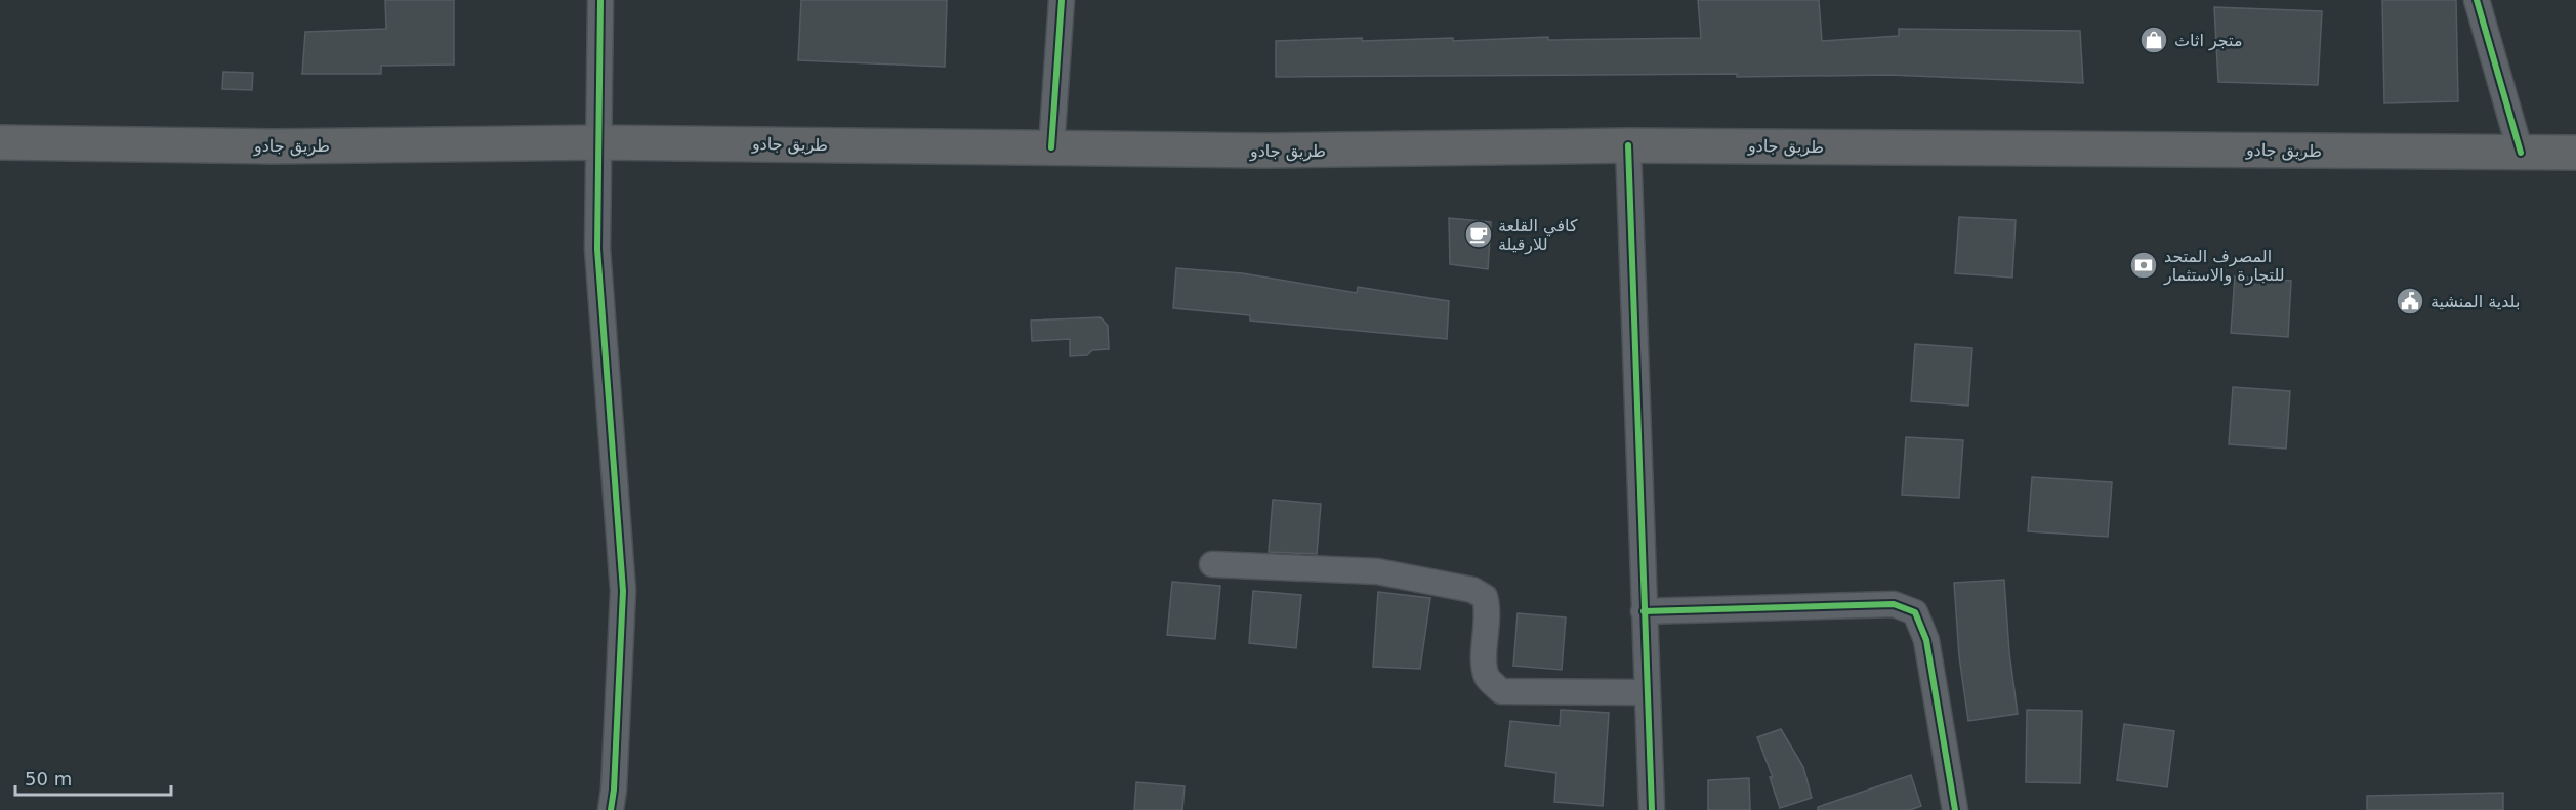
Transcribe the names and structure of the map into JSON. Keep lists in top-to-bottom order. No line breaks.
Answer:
{"streets":{"highway":["طريق جادو"]},"places":{"shop":["متجر اثاث"],"cafe":["كافي القلعة للارقيلة"],"bank":["المصرف المتحد للتجارة والاستثمار"],"public building":["بلدية المنشية"]},"scale_bar":"50 m"}
